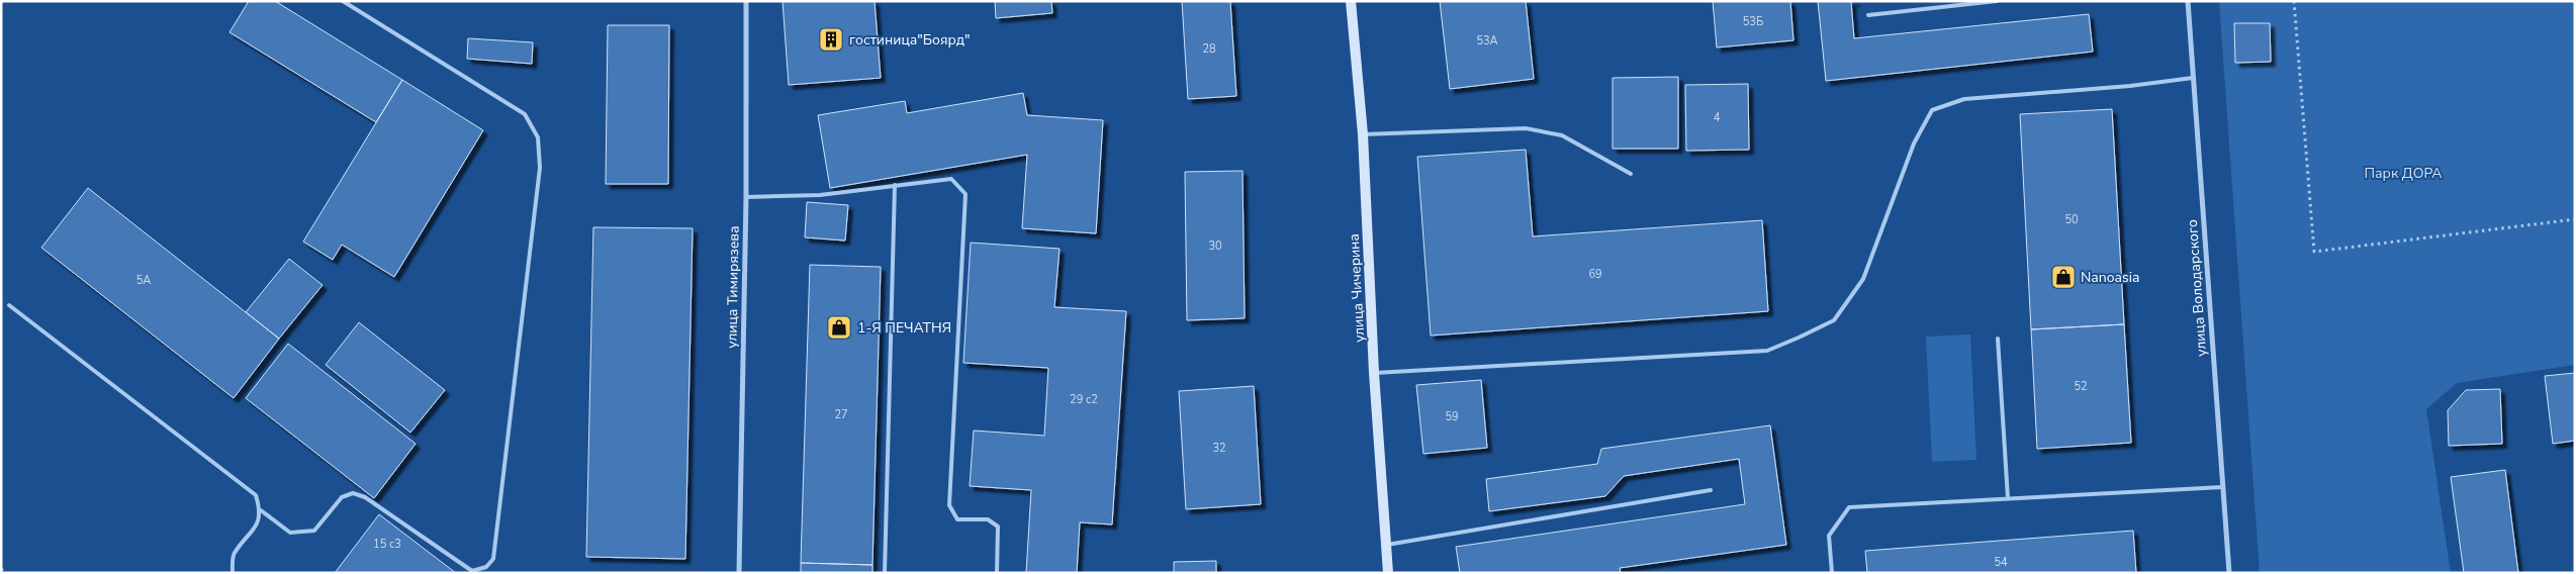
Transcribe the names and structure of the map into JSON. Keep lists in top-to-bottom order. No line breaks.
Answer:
{"streets":{"main road":["улица Чичерина"],"street":["улица Тимирязева","улица Володарского"]},"parks":["Парк ДОРА"],"places":{"building":["гостиница\"Боярд\""],"shop":["Nanoasia","1-Я ПЕЧАТНЯ"]},"house_numbers":["53Б","53А","28","4","50","30","69","5А","52","29 с2","27","59","32","15 с3","54"]}
